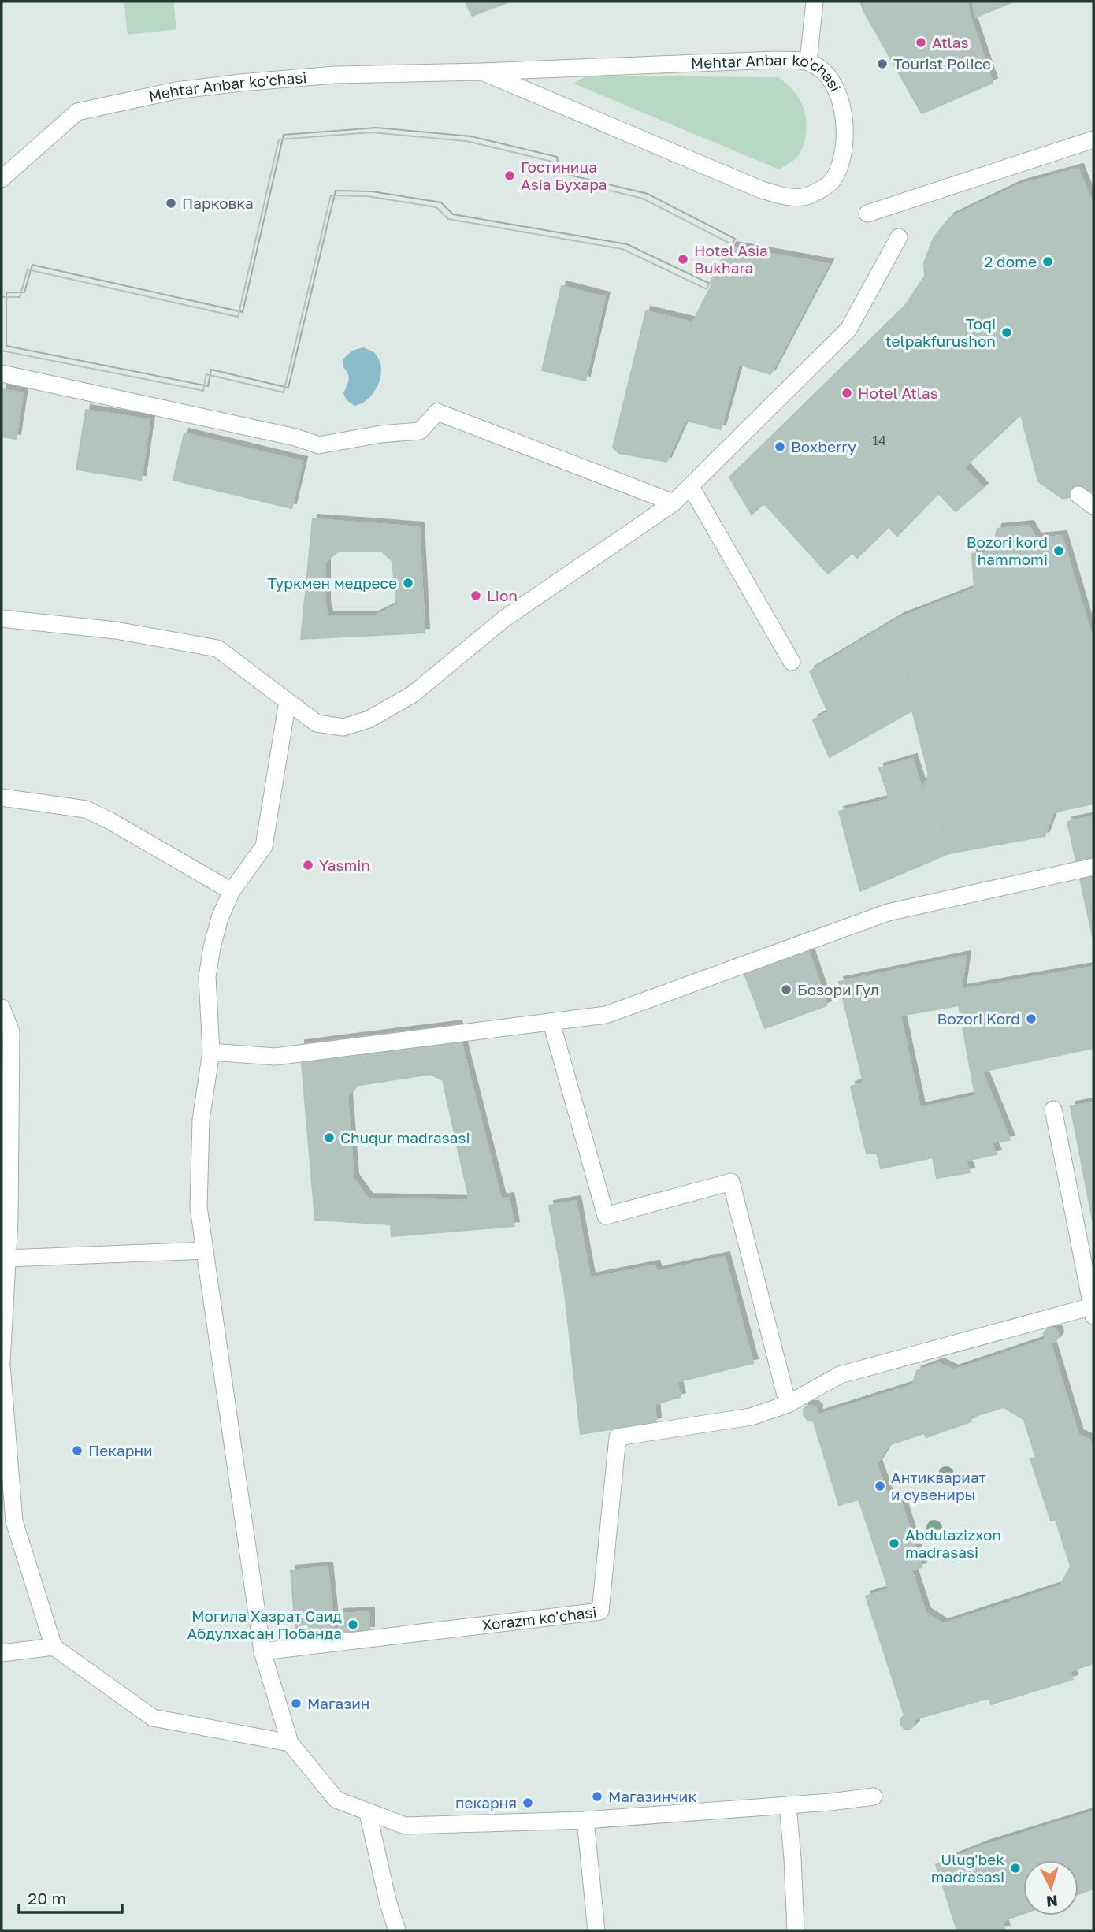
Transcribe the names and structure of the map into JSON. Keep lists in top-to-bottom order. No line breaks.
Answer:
{"streets":{"street":["Mehtar Anbar ko'chasi","Xorazm ko'chasi"]},"places":["Atlas","Tourist Police","Гостиница Asia Бухара","Парковка","Hotel Asia Bukhara","2 dome","Toqi telpakfurushon","Hotel Atlas","Boxberry","Bozori kord hammomi","Туркмен медресе","Lion","Yasmin","Бозори Гул","Bozori Kord","Chuqur madrasasi","Пекарни","Антиквариат и сувениры","Abdulazizxon madrasasi","Могила Хазрат Саид Абдулхасан Побанда","Магазин","Магазинчик","пекарня","Ulug'bek madrasasi"],"house_numbers":["14"],"scale_bar":"20 m","north":"bottom"}
